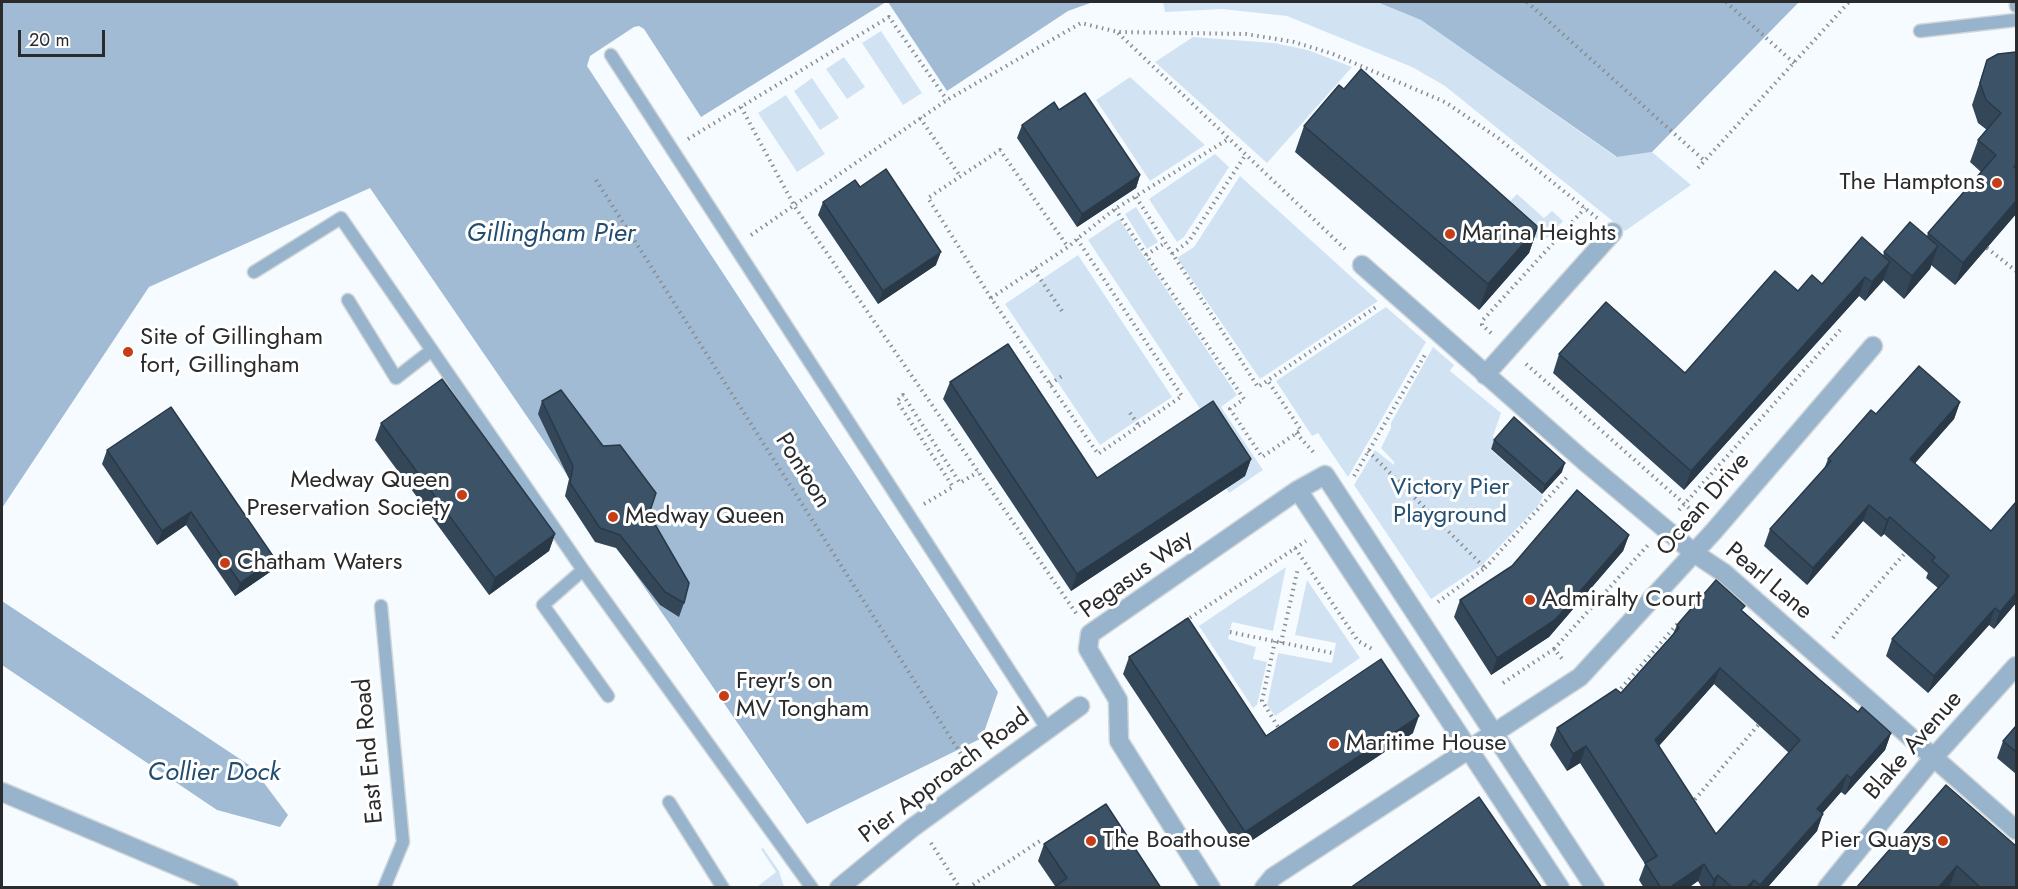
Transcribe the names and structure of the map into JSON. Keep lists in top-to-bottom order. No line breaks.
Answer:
{"streets":{"street":["Ocean Drive","Pegasus Way","Pearl Lane","Blake Avenue","Pier Approach Road"],"lane":["East End Road"],"path":["Pontoon"]},"crossings":[["Pontoon","Pier Approach Road"],["Ocean Drive","Pegasus Way"],["Ocean Drive","Pearl Lane"],["Pearl Lane","Blake Avenue"]],"water":["Gillingham Pier","Collier Dock"],"parks":["Victory Pier Playground"],"places":["The Hamptons","Marina Heights","Site of Gillingham fort, Gillingham","Medway Queen Preservation Society","Medway Queen","Chatham Waters","Admiralty Court","Freyr's on MV Tongham","Maritime House","The Boathouse","Pier Quays"],"scale_bar":"20 m"}
